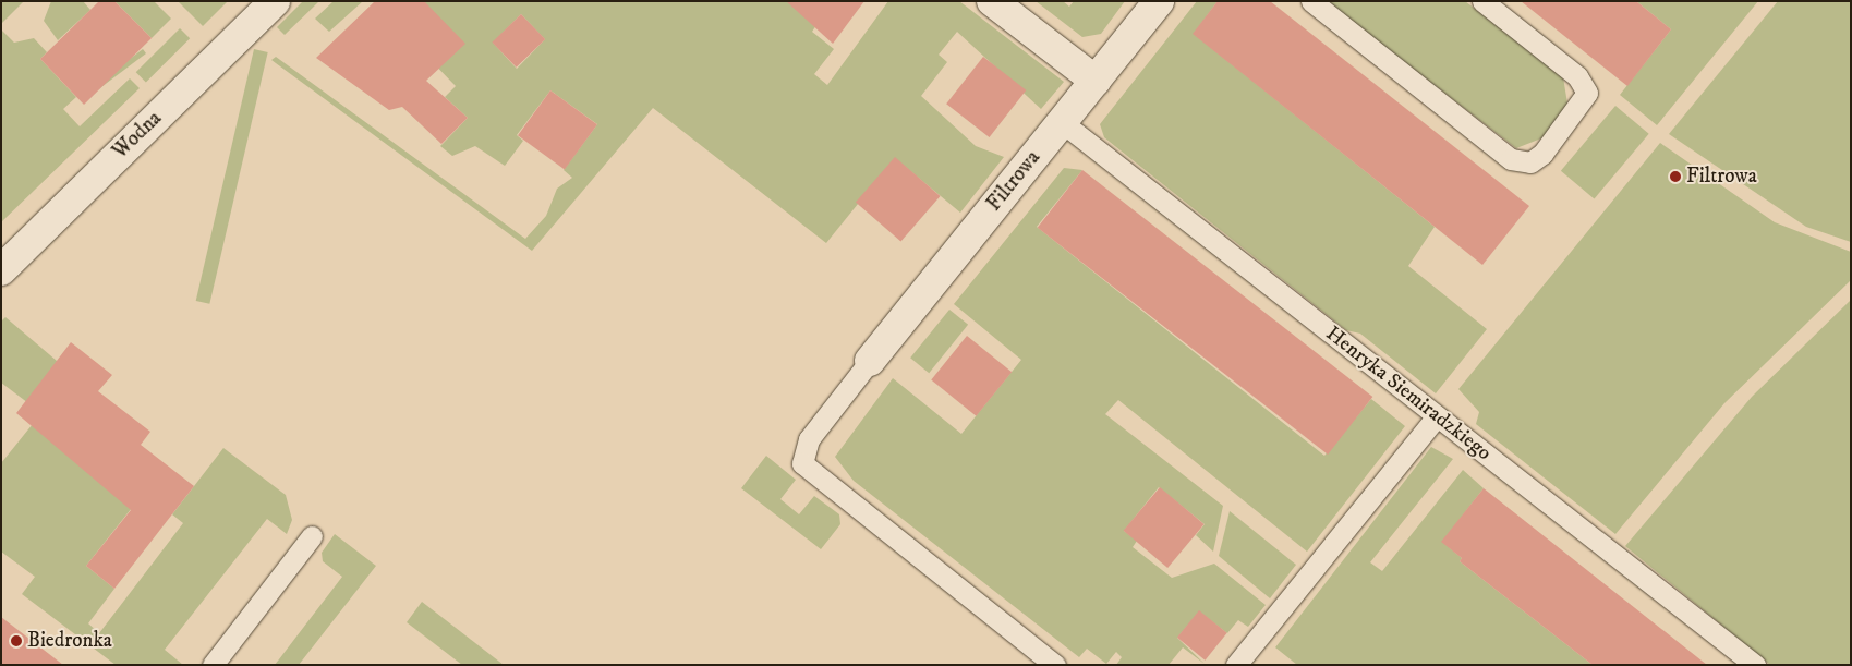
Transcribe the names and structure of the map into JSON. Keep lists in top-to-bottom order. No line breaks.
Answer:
{"streets":{"street":["Wodna","Filtrowa"],"lane":["Henryka Siemiradzkiego"]},"crossings":[["Filtrowa","Henryka Siemiradzkiego"]],"places":["Filtrowa","Biedronka"]}
